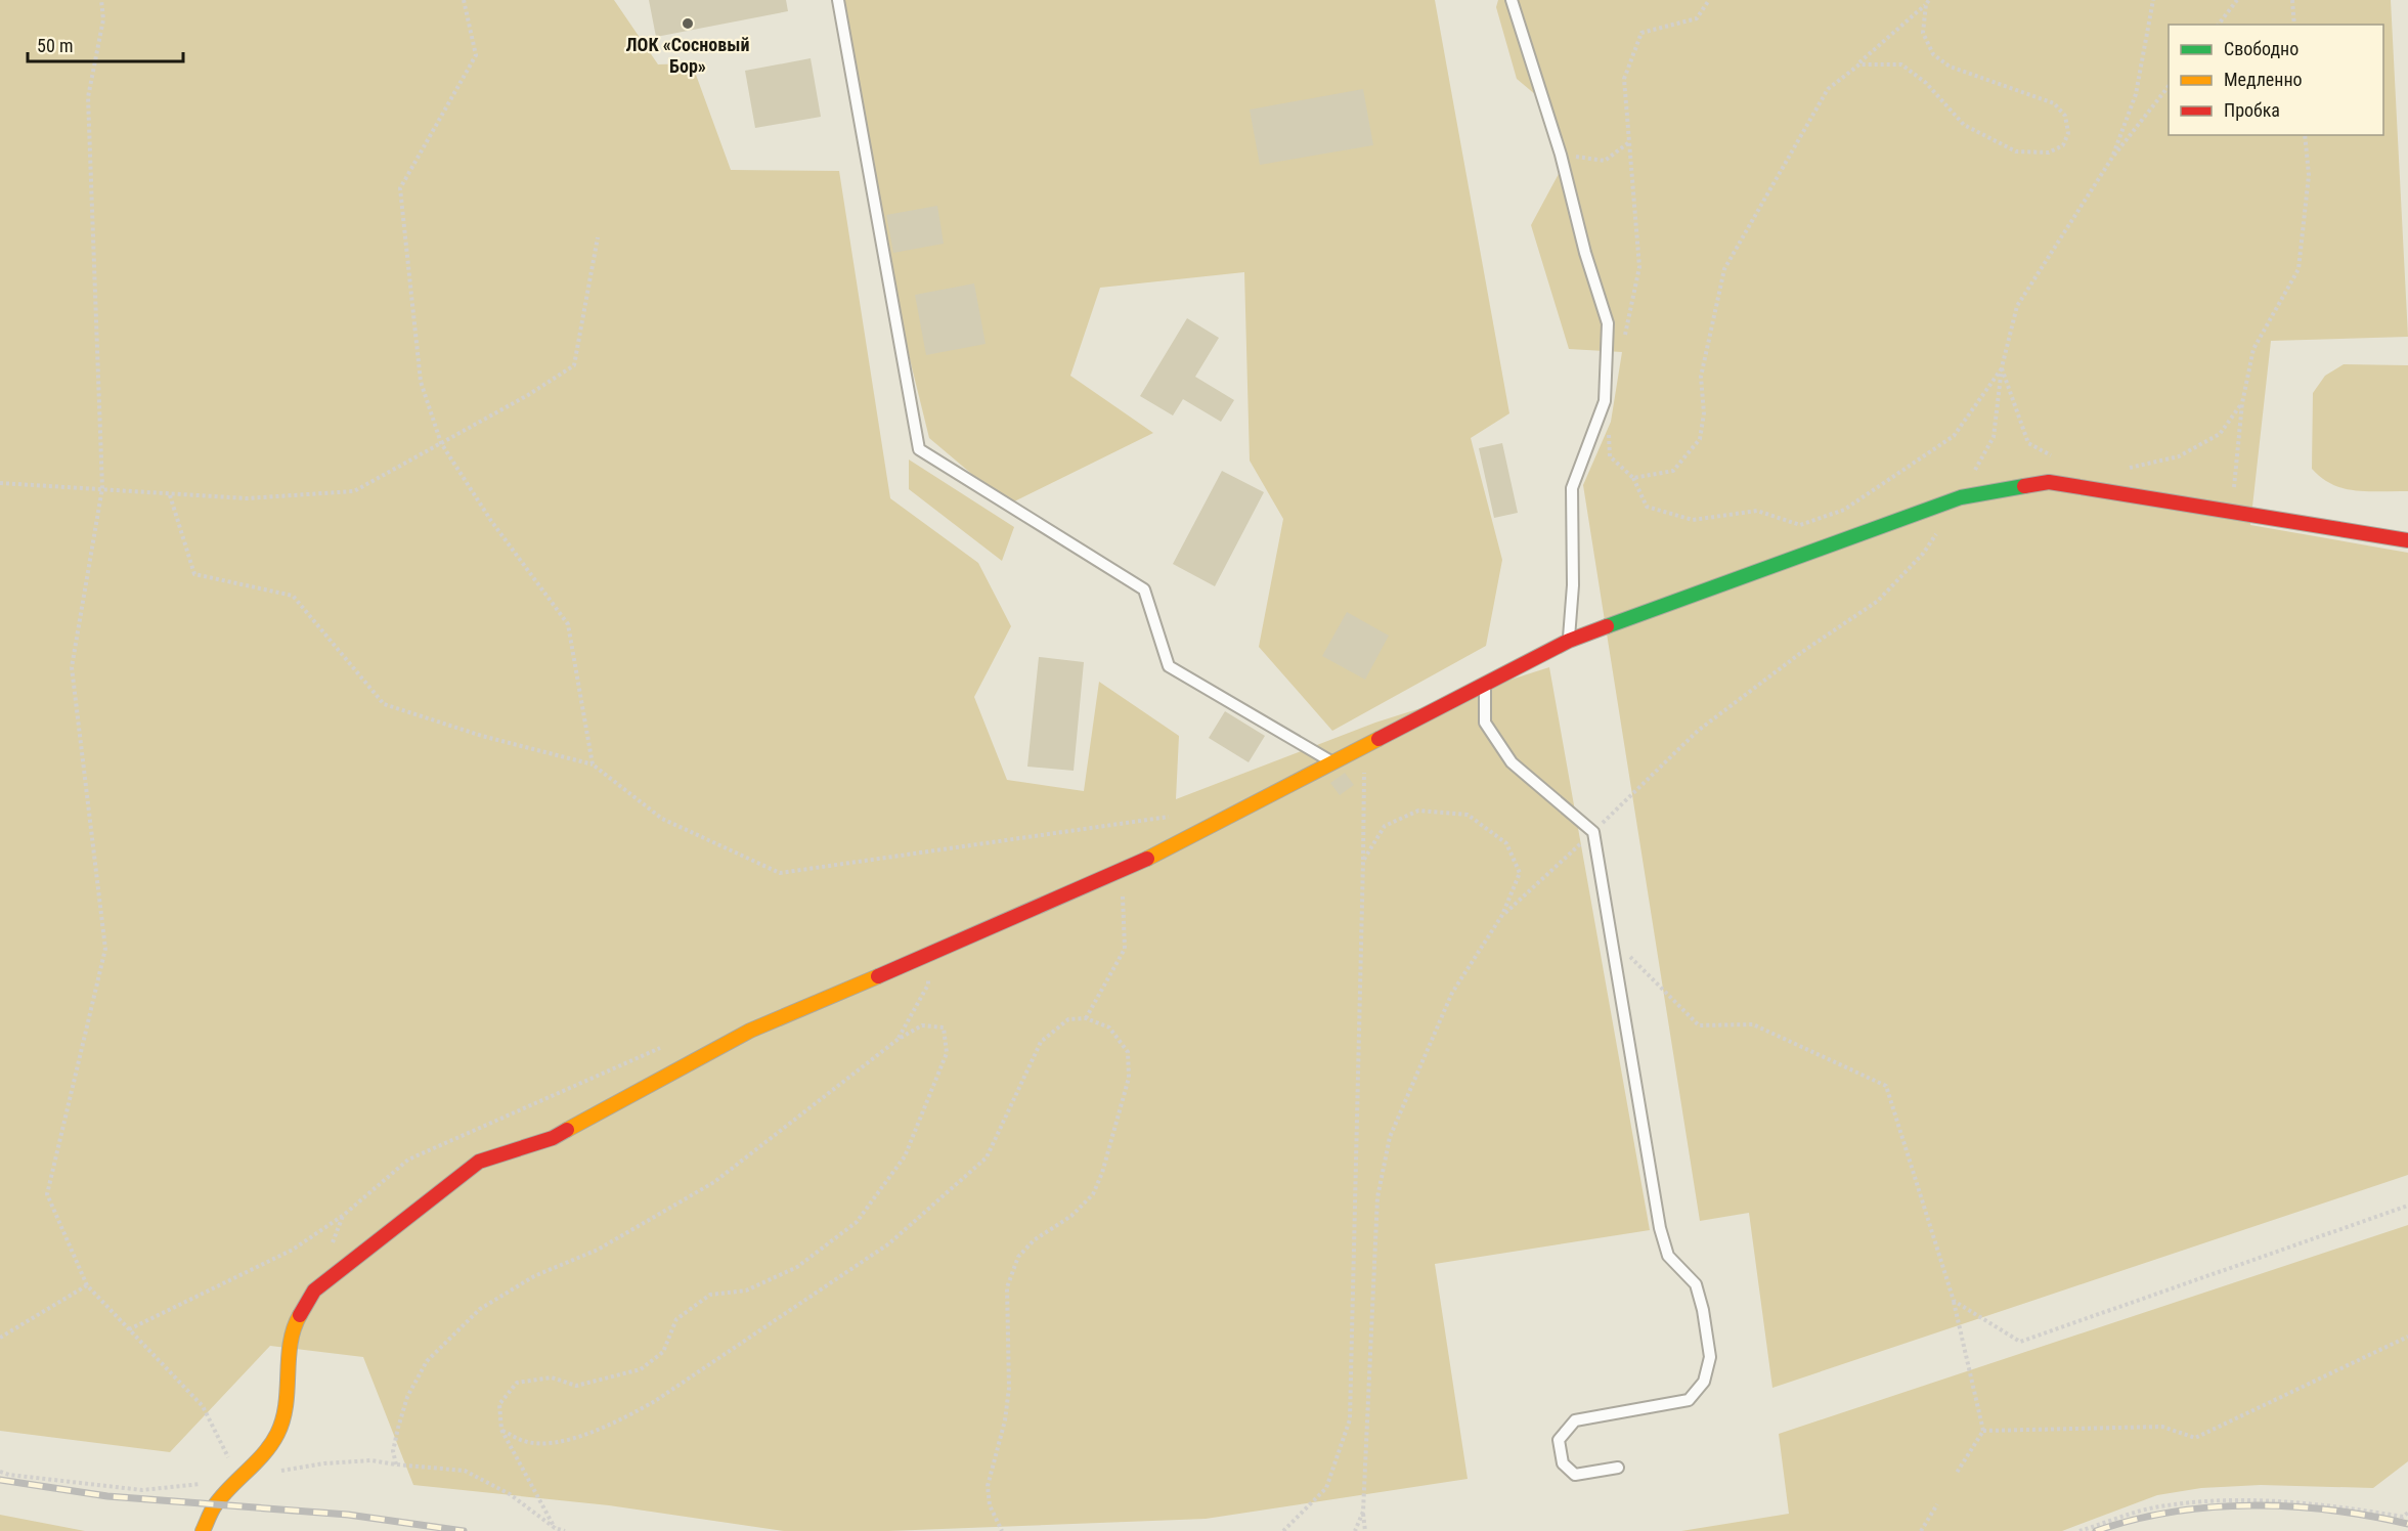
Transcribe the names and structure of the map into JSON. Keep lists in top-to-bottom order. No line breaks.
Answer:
{"places":["ЛОК «Сосновый Бор»"],"legend":["Свободно","Медленно","Пробка"],"scale_bar":"50 m"}
